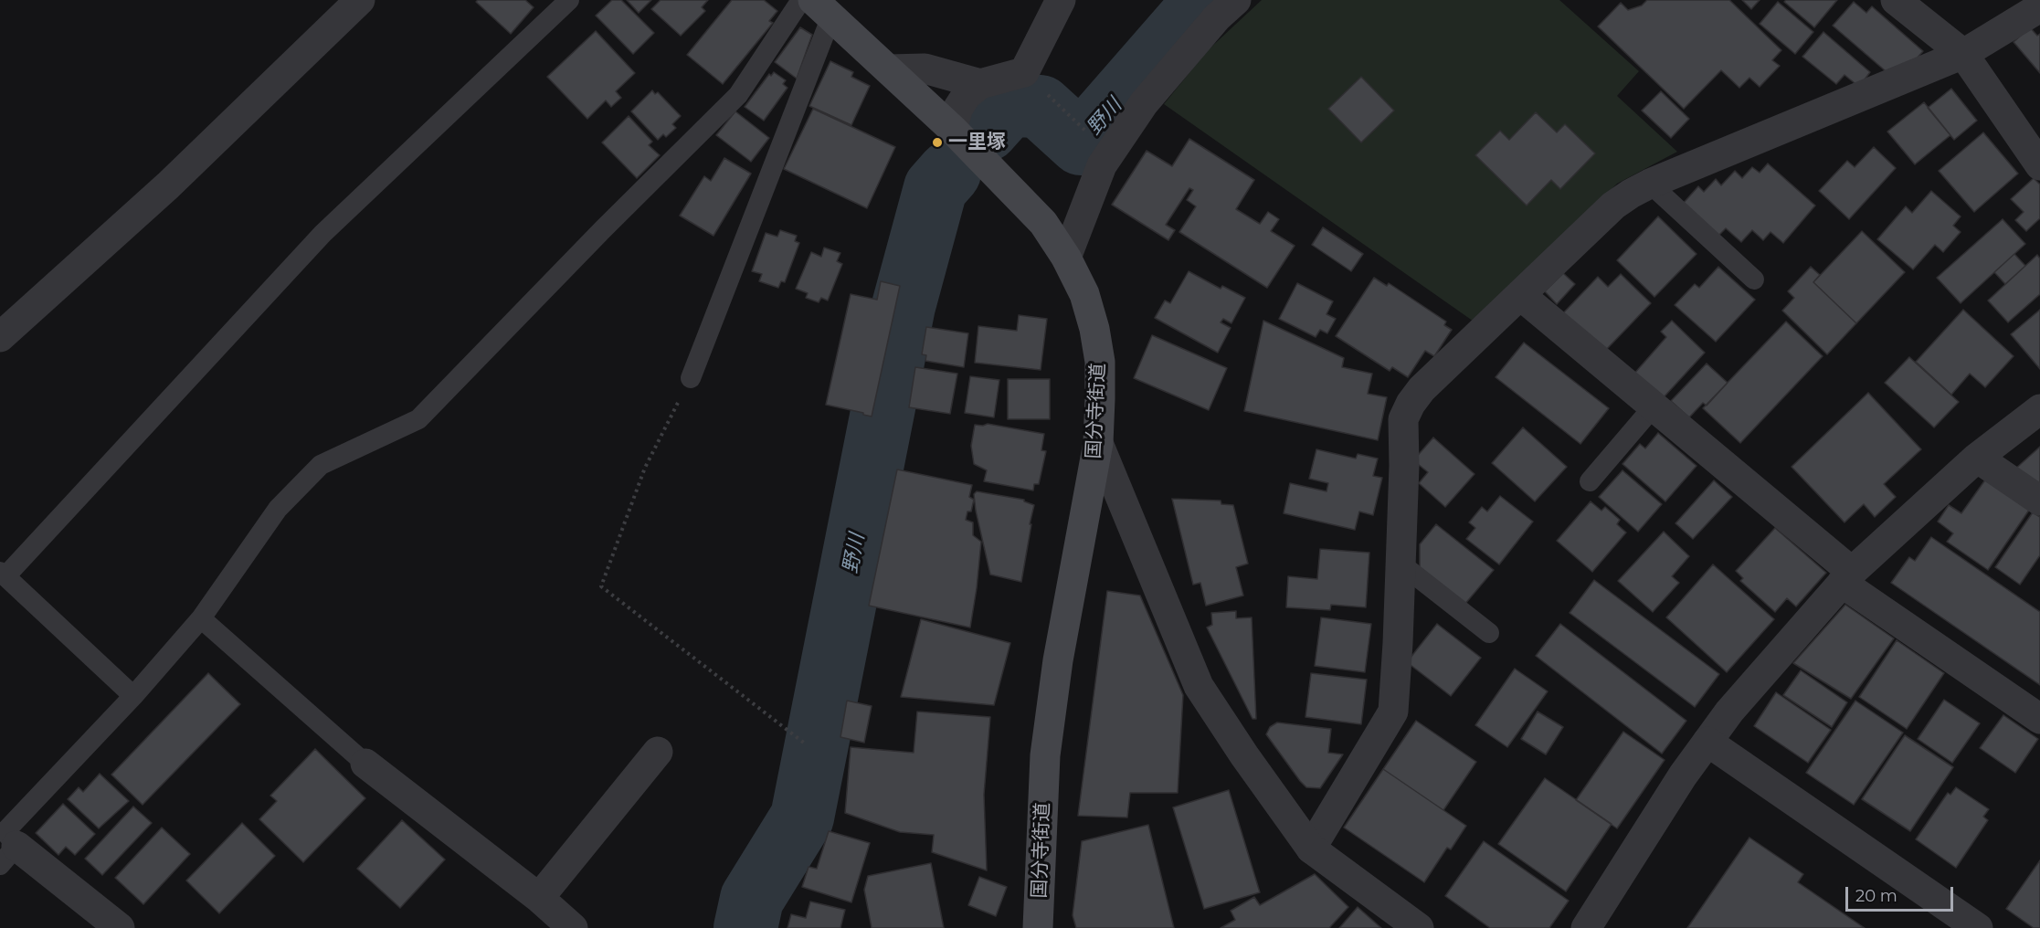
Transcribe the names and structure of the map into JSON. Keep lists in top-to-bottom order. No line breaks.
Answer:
{"streets":{"main road":["国分寺街道"]},"water":["野川"],"places":["一里塚"],"scale_bar":"20 m"}
